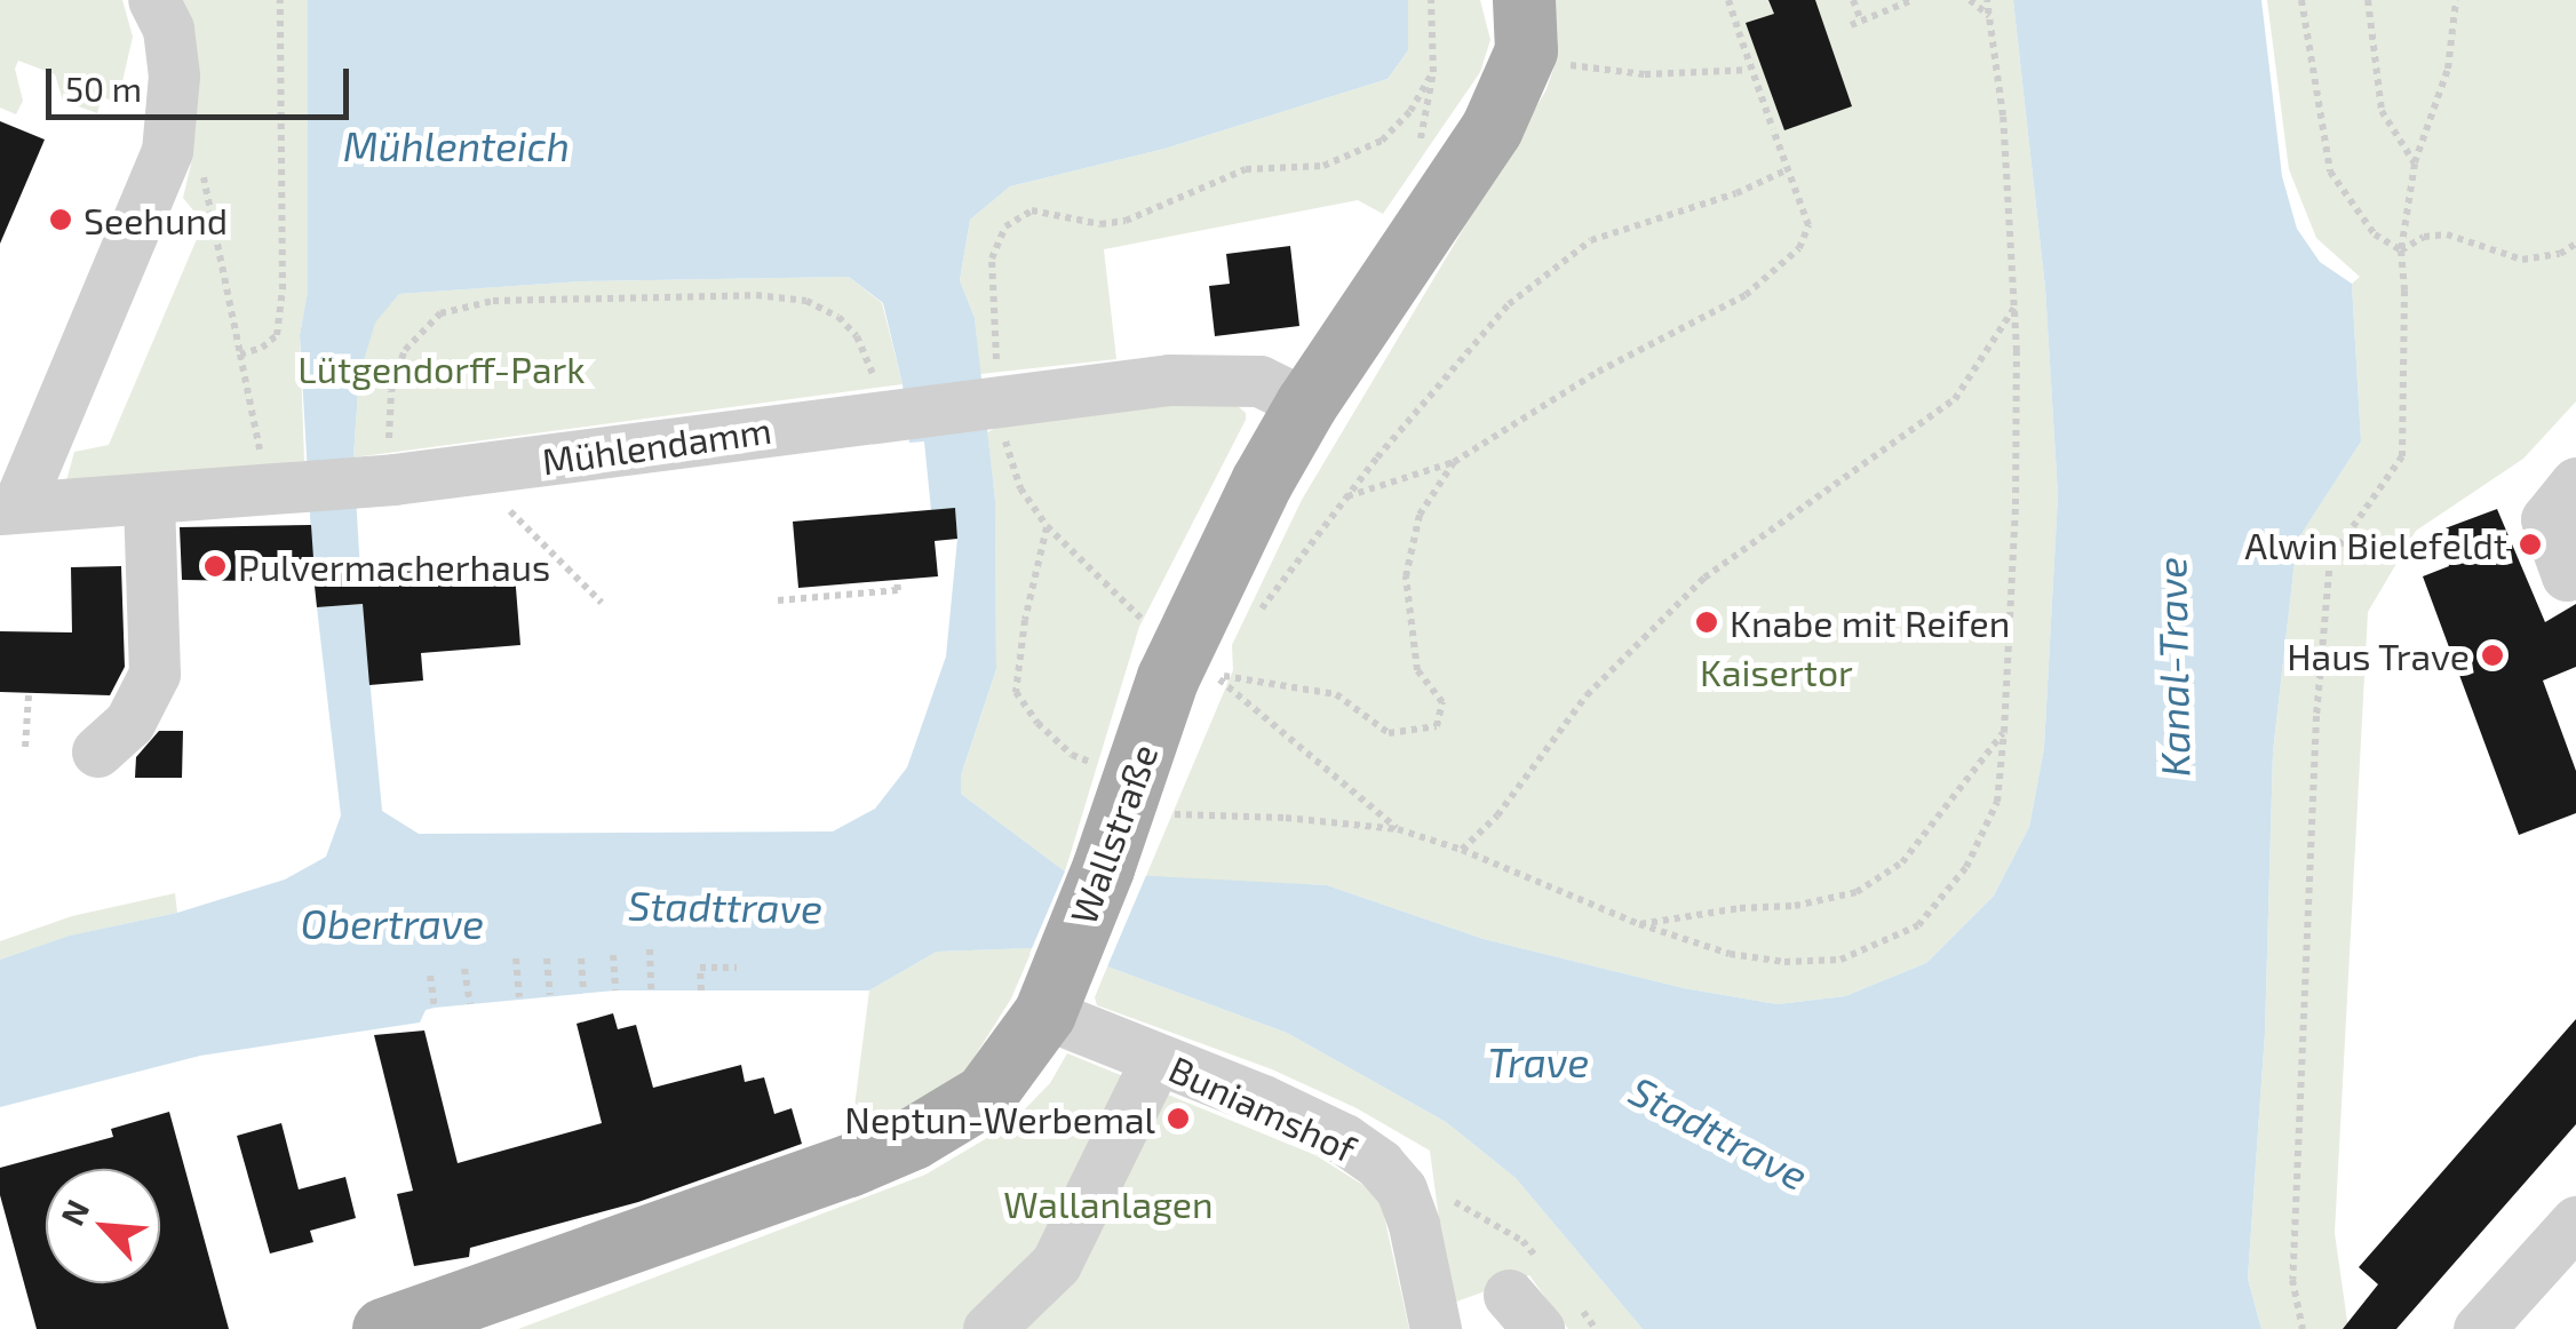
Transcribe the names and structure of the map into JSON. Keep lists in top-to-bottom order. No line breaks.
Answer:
{"streets":{"main road":["Wallstraße"],"street":["Mühlendamm","Buniamshof"]},"crossings":[["Mühlendamm","Wallstraße"],["Wallstraße","Buniamshof"]],"water":["Mühlenteich","Kanal-Trave","Stadttrave","Obertrave","Trave"],"parks":["Lütgendorff-Park","Kaisertor","Wallanlagen"],"places":["Seehund","Alwin Bielefeldt","Pulvermacherhaus","Knabe mit Reifen","Haus Trave","Neptun-Werbemal"],"scale_bar":"50 m","north":"top left"}
